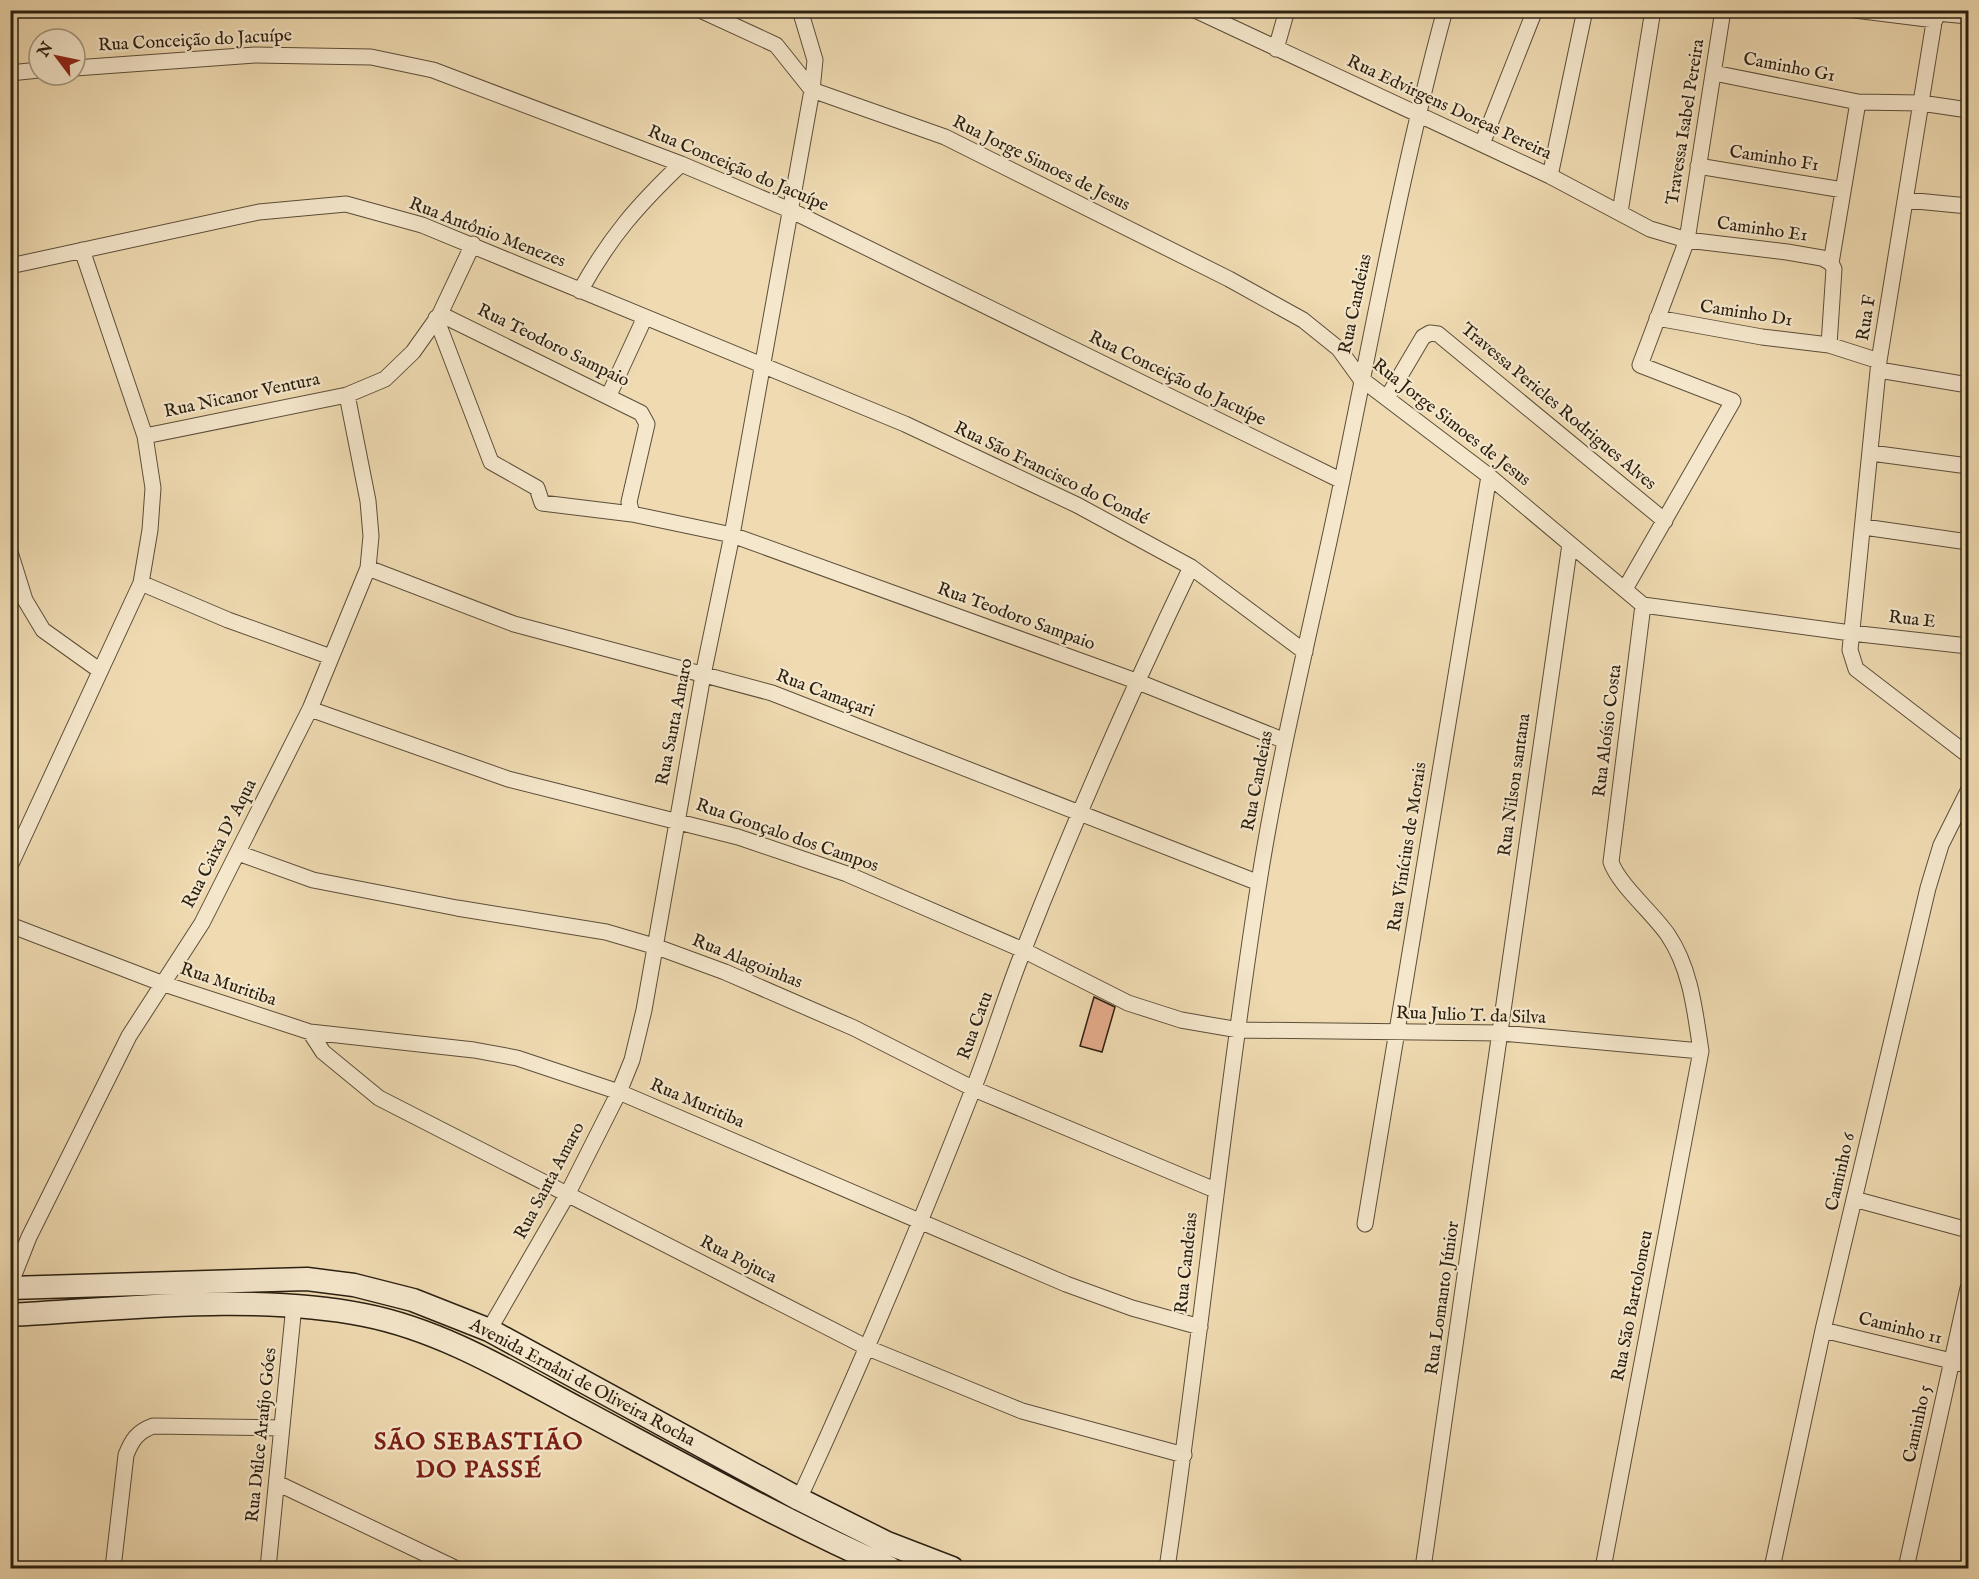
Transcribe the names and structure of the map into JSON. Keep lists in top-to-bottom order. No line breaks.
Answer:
{"streets":{"main road":["Avenida Ernâni de Oliveira Rocha"],"street":["Rua Conceição do Jacuípe","Caminho G1","Rua Edvirgens Doreas Pereira","Travessa Isabel Pereira","Caminho F1","Rua Jorge Simoes de Jesus","Caminho E1","Rua Antônio Menezes","Rua Candeias","Caminho D1","Rua F","Rua Teodoro Sampaio","Rua Nicanor Ventura","Travessa Pericles Rodrigues Alves","Rua São Francisco do Condé","Rua E","Rua Camaçari","Rua Santa Amaro","Rua Aloísio Costa","Rua Nilson santana","Rua Gonçalo dos Campos","Rua Caixa D' Aqua","Rua Vinícius de Morais","Rua Alagoinhas","Rua Muritiba","Rua Julio T. da Silva","Rua Catu","Caminho 6","Rua Pojuca","Rua Lomanto Júnior","Rua São Bartolomeu","Caminho 11","Caminho 5","Rua Dúlce Araújo Góes"]},"crossings":[["Rua Conceição do Jacuípe","Rua Candeias"],["Rua Conceição do Jacuípe","Rua Santa Amaro"],["Caminho G1","Travessa Isabel Pereira"],["Caminho G1","Rua F"],["Rua Edvirgens Doreas Pereira","Travessa Isabel Pereira"],["Rua Edvirgens Doreas Pereira","Caminho E1"],["Rua Edvirgens Doreas Pereira","Rua Candeias"],["Travessa Isabel Pereira","Caminho F1"],["Travessa Isabel Pereira","Caminho E1"],["Travessa Isabel Pereira","Caminho D1"],["Travessa Isabel Pereira","Travessa Pericles Rodrigues Alves"],["Rua Jorge Simoes de Jesus","Rua Candeias"],["Rua Jorge Simoes de Jesus","Travessa Pericles Rodrigues Alves"],["Rua Jorge Simoes de Jesus","Rua Santa Amaro"],["Rua Jorge Simoes de Jesus","Rua Aloísio Costa"],["Rua Jorge Simoes de Jesus","Rua Nilson santana"],["Rua Jorge Simoes de Jesus","Rua Vinícius de Morais"],["Rua Antônio Menezes","Rua Nicanor Ventura"],["Rua Antônio Menezes","Rua São Francisco do Condé"],["Rua Antônio Menezes","Rua Santa Amaro"],["Rua Candeias","Rua Teodoro Sampaio"],["Rua Candeias","Rua São Francisco do Condé"],["Rua Candeias","Rua Camaçari"],["Rua Candeias","Rua Gonçalo dos Campos"],["Rua Candeias","Rua Alagoinhas"],["Rua Candeias","Rua Muritiba"],["Rua Candeias","Rua Julio T. da Silva"],["Rua Candeias","Rua Pojuca"],["Caminho D1","Rua F"],["Rua F","Rua E"],["Rua Teodoro Sampaio","Rua Nicanor Ventura"],["Rua Teodoro Sampaio","Rua Santa Amaro"],["Rua Teodoro Sampaio","Rua Catu"],["Rua Nicanor Ventura","Rua Caixa D' Aqua"],["Rua São Francisco do Condé","Rua Santa Amaro"],["Rua São Francisco do Condé","Rua Catu"],["Rua Camaçari","Rua Santa Amaro"],["Rua Camaçari","Rua Caixa D' Aqua"],["Rua Camaçari","Rua Catu"],["Rua Santa Amaro","Rua Gonçalo dos Campos"],["Rua Santa Amaro","Rua Alagoinhas"],["Rua Santa Amaro","Rua Muritiba"],["Rua Santa Amaro","Rua Pojuca"],["Rua Santa Amaro","Avenida Ernâni de Oliveira Rocha"],["Rua Aloísio Costa","Rua Julio T. da Silva"],["Rua Aloísio Costa","Rua São Bartolomeu"],["Rua Nilson santana","Rua Julio T. da Silva"],["Rua Nilson santana","Rua Lomanto Júnior"],["Rua Gonçalo dos Campos","Rua Caixa D' Aqua"],["Rua Gonçalo dos Campos","Rua Julio T. da Silva"],["Rua Gonçalo dos Campos","Rua Catu"],["Rua Caixa D' Aqua","Rua Alagoinhas"],["Rua Caixa D' Aqua","Rua Muritiba"],["Rua Caixa D' Aqua","Avenida Ernâni de Oliveira Rocha"],["Rua Vinícius de Morais","Rua Julio T. da Silva"],["Rua Alagoinhas","Rua Catu"],["Rua Muritiba","Rua Catu"],["Rua Muritiba","Rua Pojuca"],["Rua Julio T. da Silva","Rua Lomanto Júnior"],["Rua Julio T. da Silva","Rua São Bartolomeu"],["Rua Catu","Rua Pojuca"],["Rua Catu","Avenida Ernâni de Oliveira Rocha"],["Caminho 6","Caminho 11"],["Caminho 11","Caminho 5"],["Avenida Ernâni de Oliveira Rocha","Rua Dúlce Araújo Góes"]],"districts":["SÃO SEBASTIÃO DO PASSÉ"],"north":"top left"}
